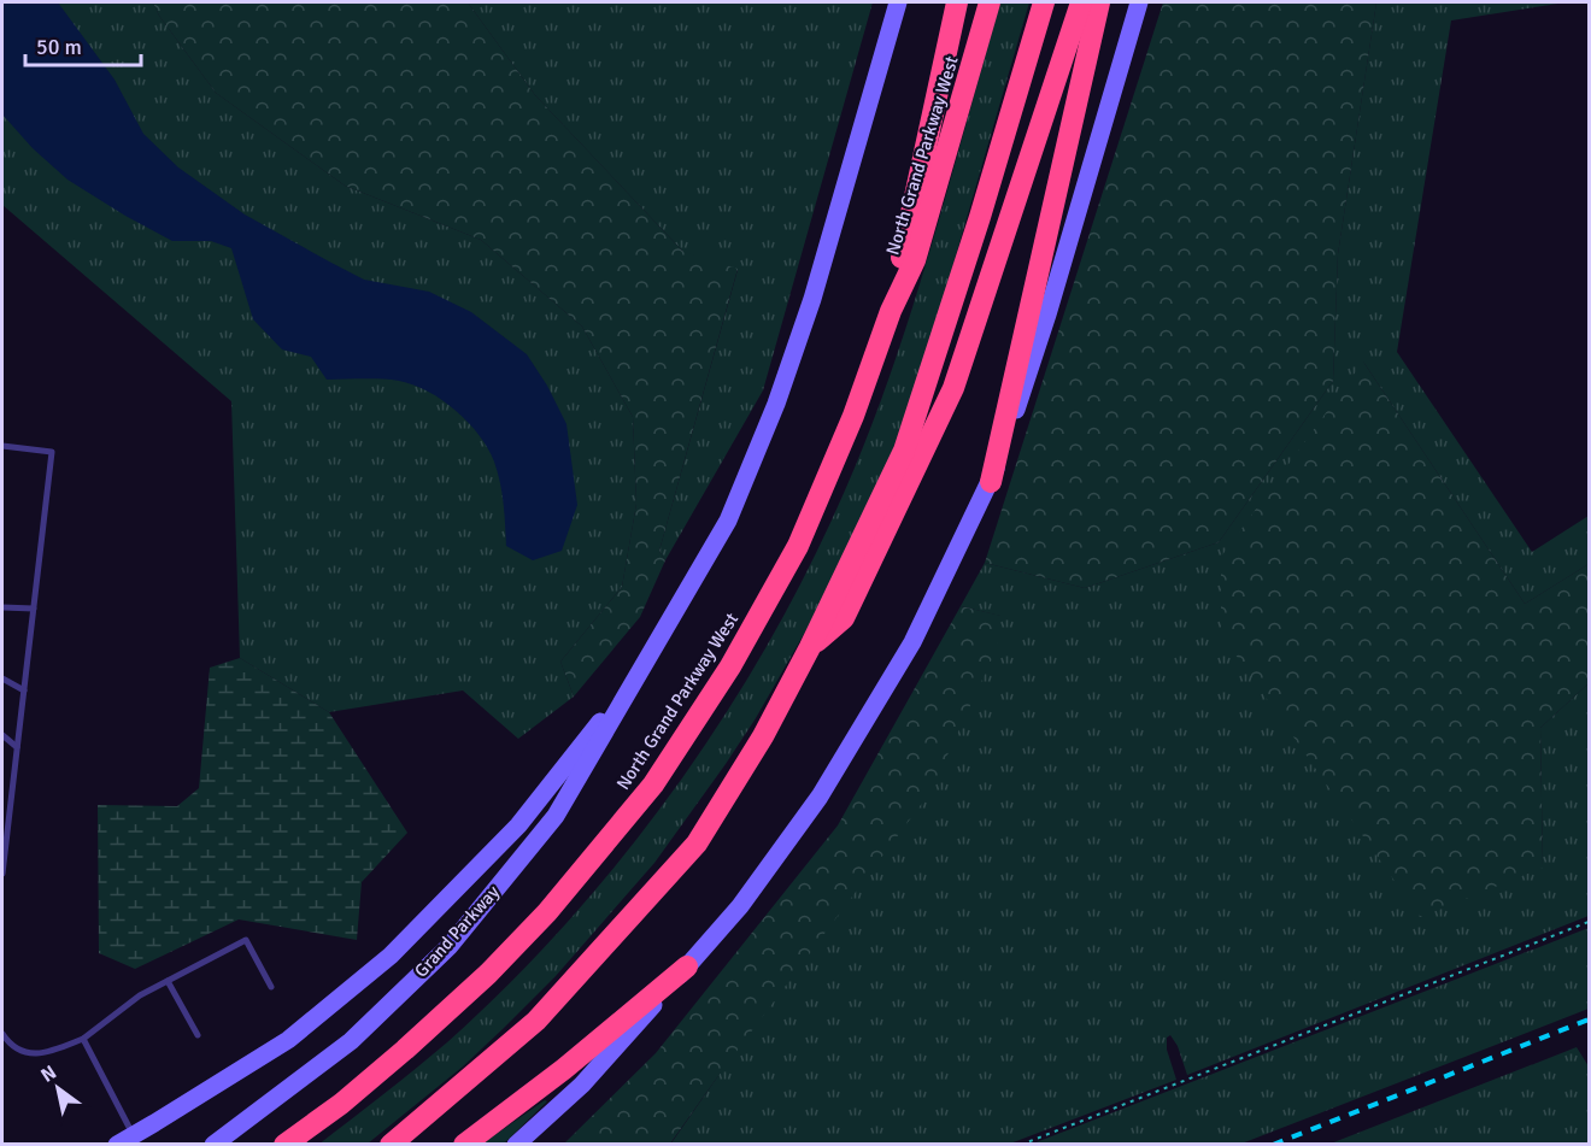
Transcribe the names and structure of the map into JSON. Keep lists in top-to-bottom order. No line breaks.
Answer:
{"streets":{"highway":["North Grand Parkway West"],"main road":["Grand Parkway"]},"scale_bar":"50 m","north":"top left"}
